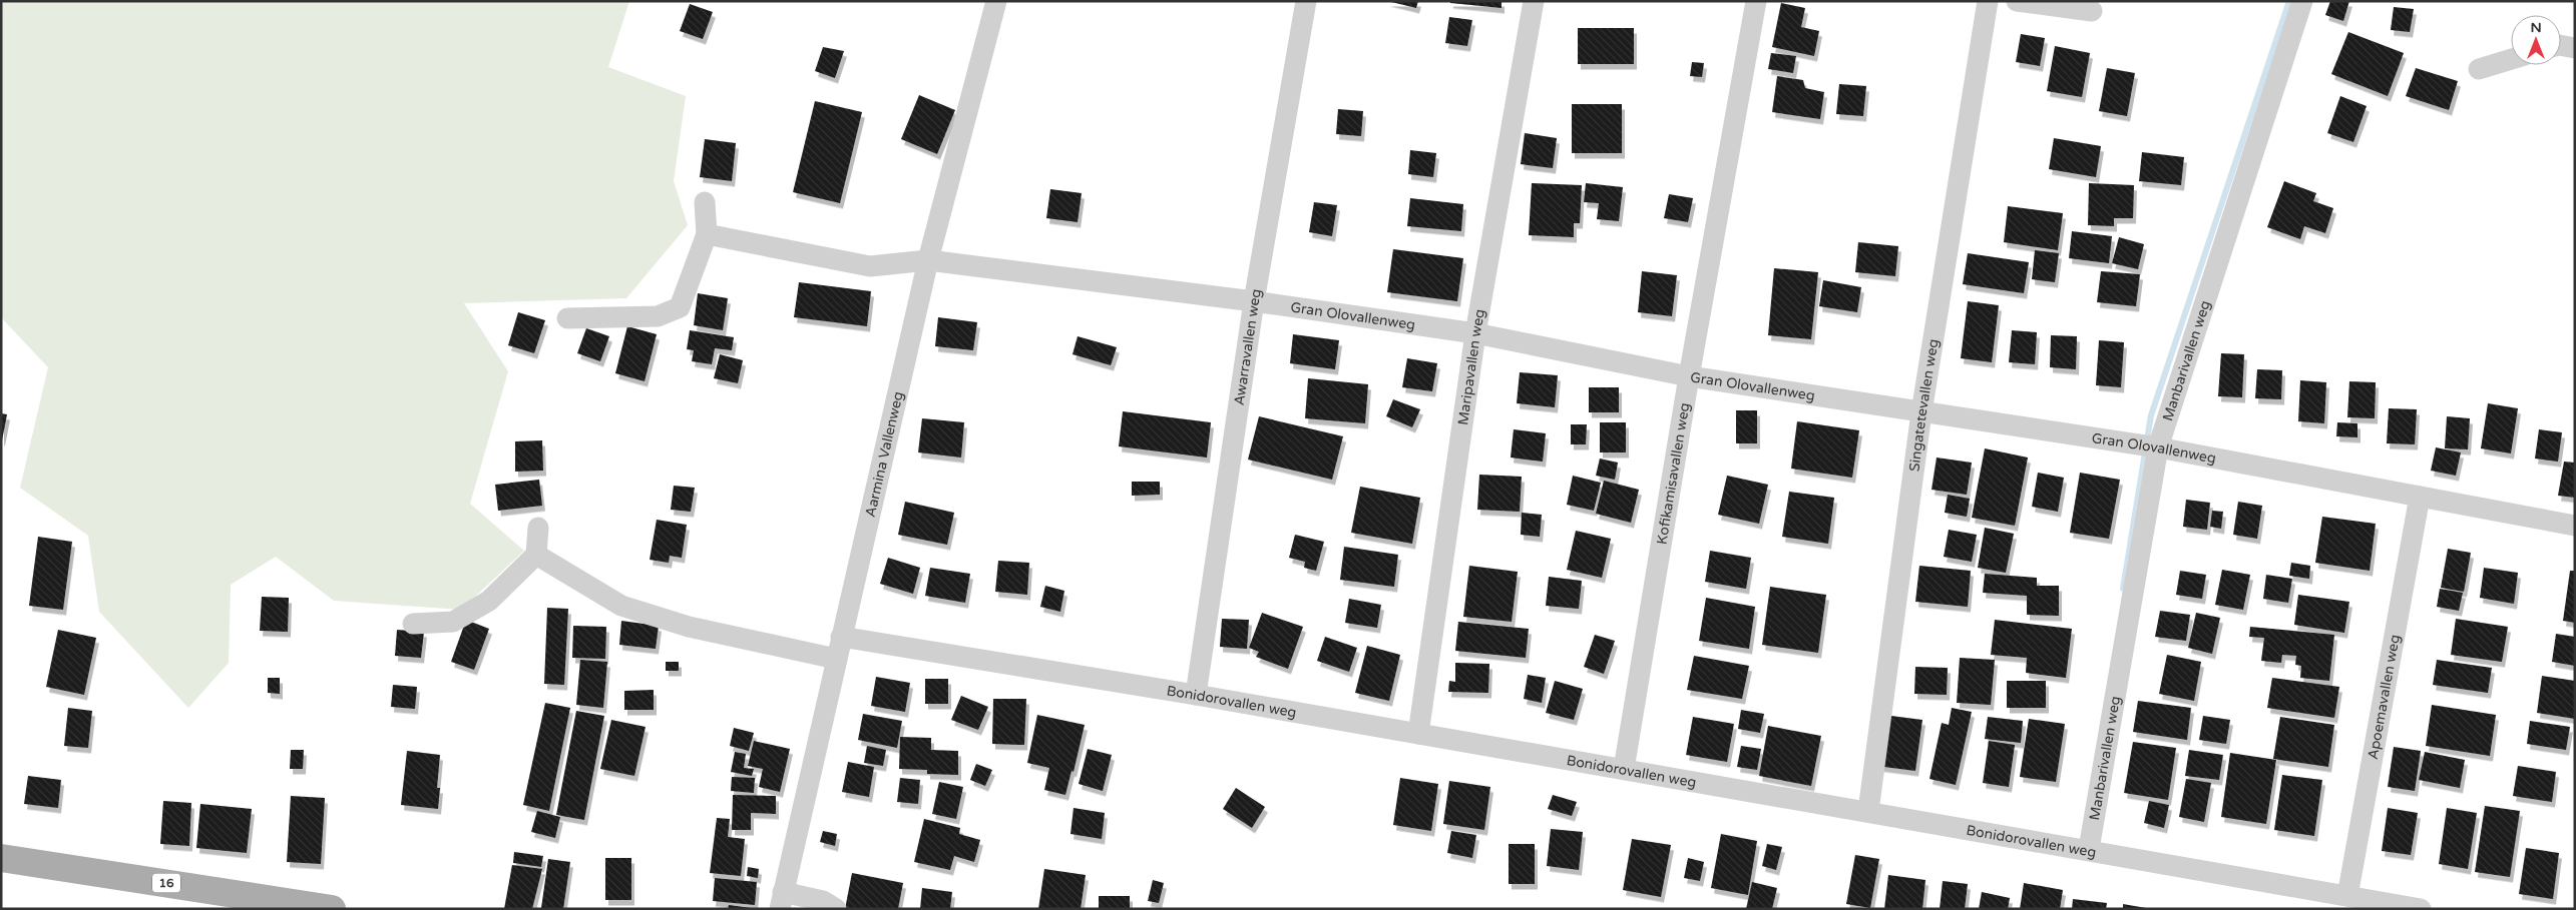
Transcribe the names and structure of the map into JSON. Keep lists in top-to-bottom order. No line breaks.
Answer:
{"streets":{"main road":["16"],"street":["Gran Olovallenweg","Awarravallen weg","Manbarivallen weg","Maripavallen weg","Singatetevallen weg","Aarmina Vallenweg","Kofikamisavallen weg","Apoemavallen weg","Bonidorovallen weg"]},"crossings":[["Gran Olovallenweg","Awarravallen weg"],["Gran Olovallenweg","Manbarivallen weg"],["Gran Olovallenweg","Maripavallen weg"],["Gran Olovallenweg","Singatetevallen weg"],["Gran Olovallenweg","Aarmina Vallenweg"],["Gran Olovallenweg","Kofikamisavallen weg"],["Gran Olovallenweg","Apoemavallen weg"],["Awarravallen weg","Bonidorovallen weg"],["Manbarivallen weg","Bonidorovallen weg"],["Maripavallen weg","Bonidorovallen weg"],["Singatetevallen weg","Bonidorovallen weg"],["Aarmina Vallenweg","Bonidorovallen weg"],["Kofikamisavallen weg","Bonidorovallen weg"],["Apoemavallen weg","Bonidorovallen weg"]],"north":"top"}
